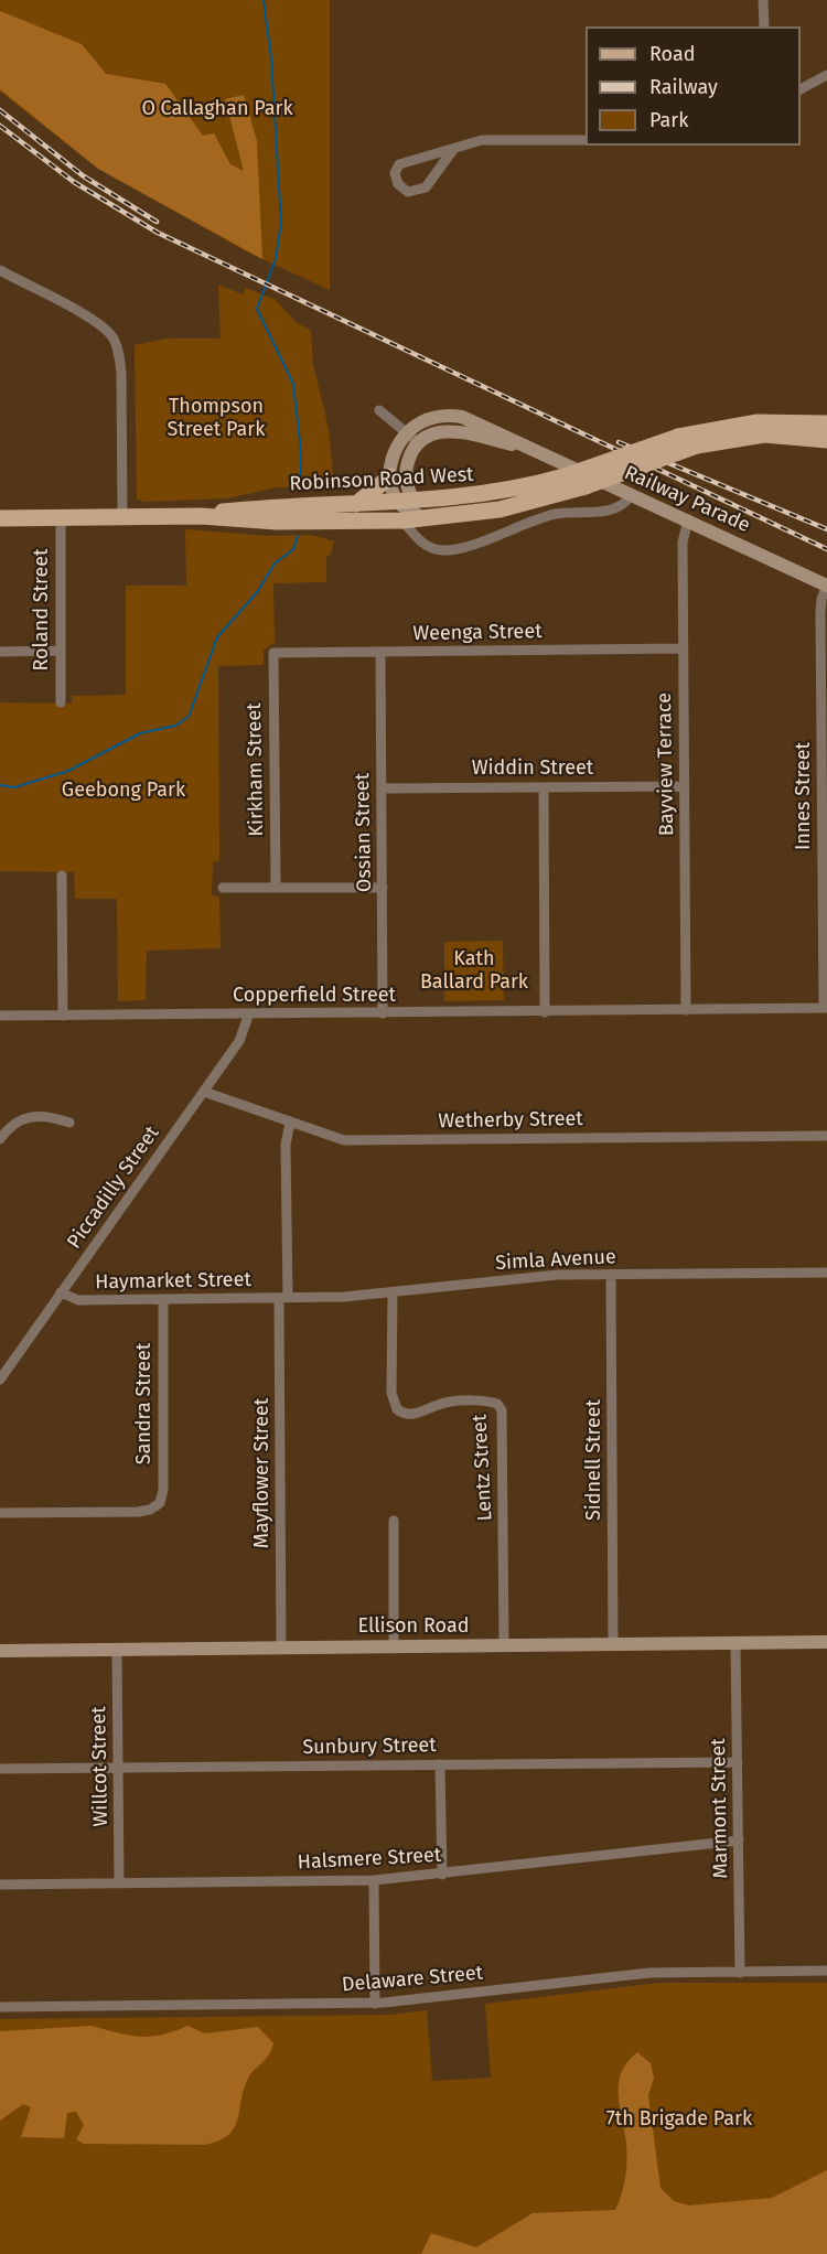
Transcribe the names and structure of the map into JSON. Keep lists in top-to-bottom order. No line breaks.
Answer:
{"streets":{"main road":["Robinson Road West"],"street":["Railway Parade","Roland Street","Weenga Street","Bayview Terrace","Widdin Street","Kirkham Street","Innes Street","Ossian Street","Copperfield Street","Wetherby Street","Piccadilly Street","Simla Avenue","Haymarket Street","Sandra Street","Sidnell Street","Lentz Street","Mayflower Street","Ellison Road","Sunbury Street","Willcot Street","Marmont Street","Halsmere Street","Delaware Street"]},"crossings":[["Robinson Road West","Roland Street"],["Railway Parade","Bayview Terrace"],["Railway Parade","Innes Street"],["Weenga Street","Bayview Terrace"],["Weenga Street","Kirkham Street"],["Weenga Street","Ossian Street"],["Bayview Terrace","Widdin Street"],["Bayview Terrace","Copperfield Street"],["Widdin Street","Ossian Street"],["Innes Street","Copperfield Street"],["Ossian Street","Copperfield Street"],["Copperfield Street","Piccadilly Street"],["Wetherby Street","Piccadilly Street"],["Wetherby Street","Mayflower Street"],["Piccadilly Street","Haymarket Street"],["Simla Avenue","Haymarket Street"],["Simla Avenue","Sidnell Street"],["Simla Avenue","Lentz Street"],["Simla Avenue","Mayflower Street"],["Haymarket Street","Sandra Street"],["Haymarket Street","Mayflower Street"],["Sidnell Street","Ellison Road"],["Lentz Street","Ellison Road"],["Mayflower Street","Ellison Road"],["Ellison Road","Willcot Street"],["Ellison Road","Marmont Street"],["Sunbury Street","Willcot Street"],["Sunbury Street","Marmont Street"],["Willcot Street","Halsmere Street"],["Marmont Street","Halsmere Street"],["Marmont Street","Delaware Street"]],"parks":["O Callaghan Park","Thompson Street Park","Geebong Park","Kath Ballard Park","7th Brigade Park"],"legend":["Road","Railway","Park"]}
